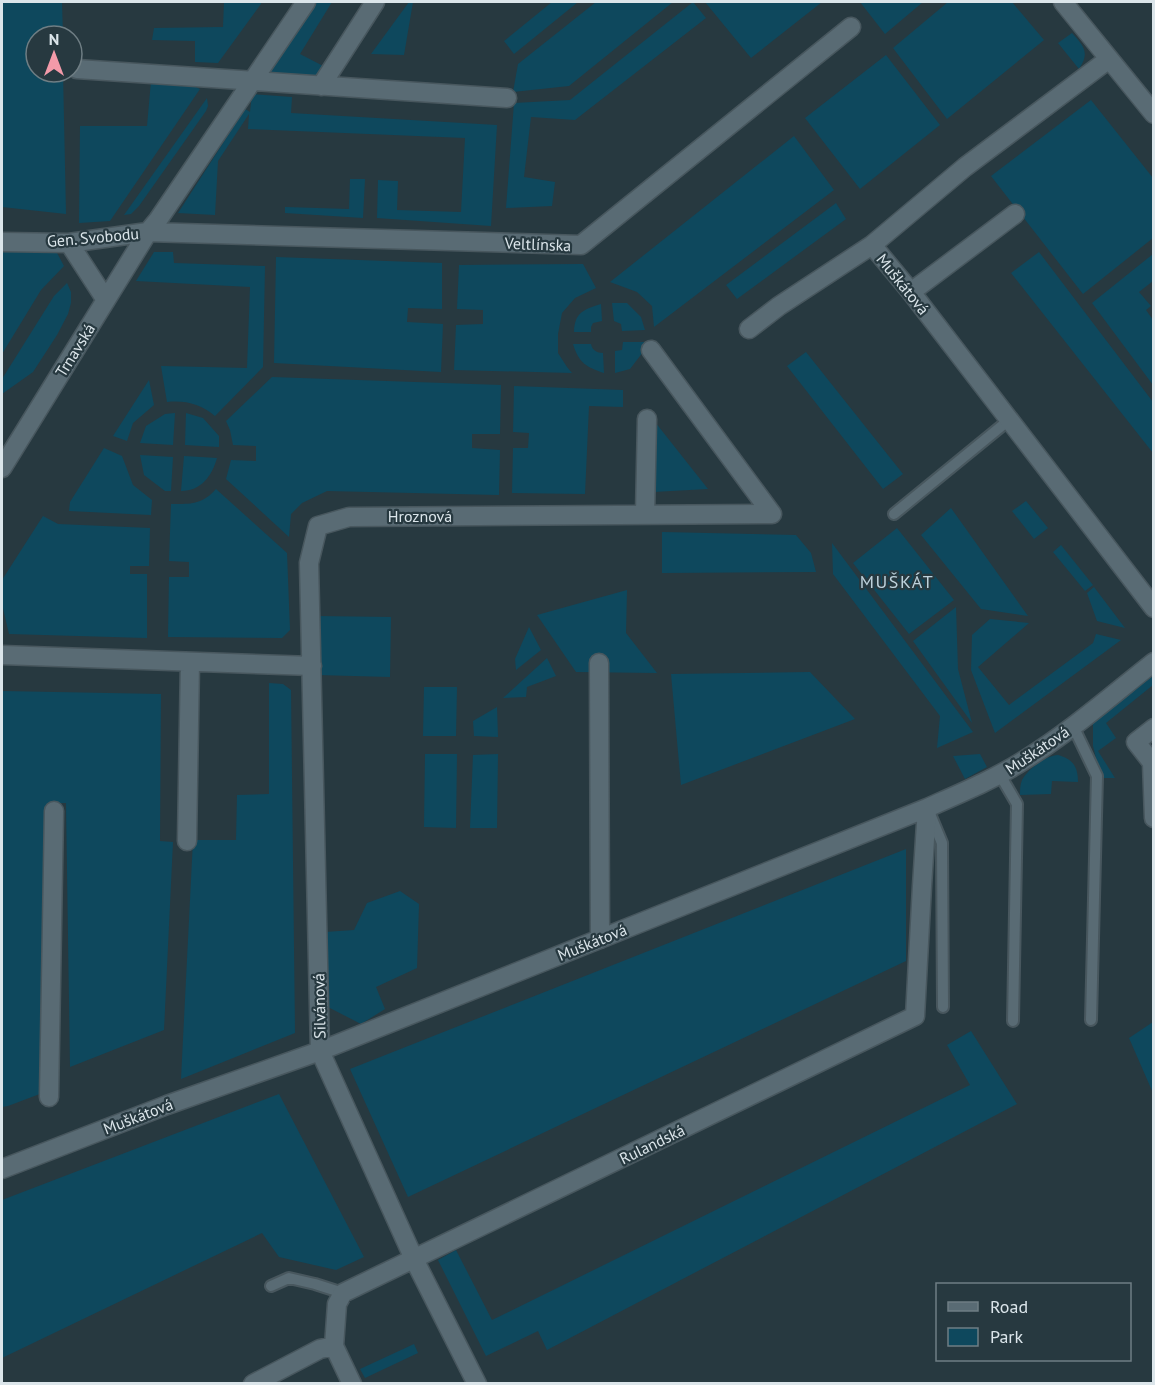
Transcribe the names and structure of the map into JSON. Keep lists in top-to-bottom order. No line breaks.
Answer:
{"streets":{"street":["Gen. Svobodu","Veltlínska","Muškátová","Trnavská","Hroznová","Silvánová","Rulandská"]},"crossings":[["Gen. Svobodu","Veltlínska"],["Gen. Svobodu","Trnavská"],["Veltlínska","Trnavská"],["Muškátová","Silvánová"],["Muškátová","Rulandská"],["Hroznová","Silvánová"],["Silvánová","Rulandská"]],"districts":["MUŠKÁT"],"legend":["Road","Park"],"north":"top"}
